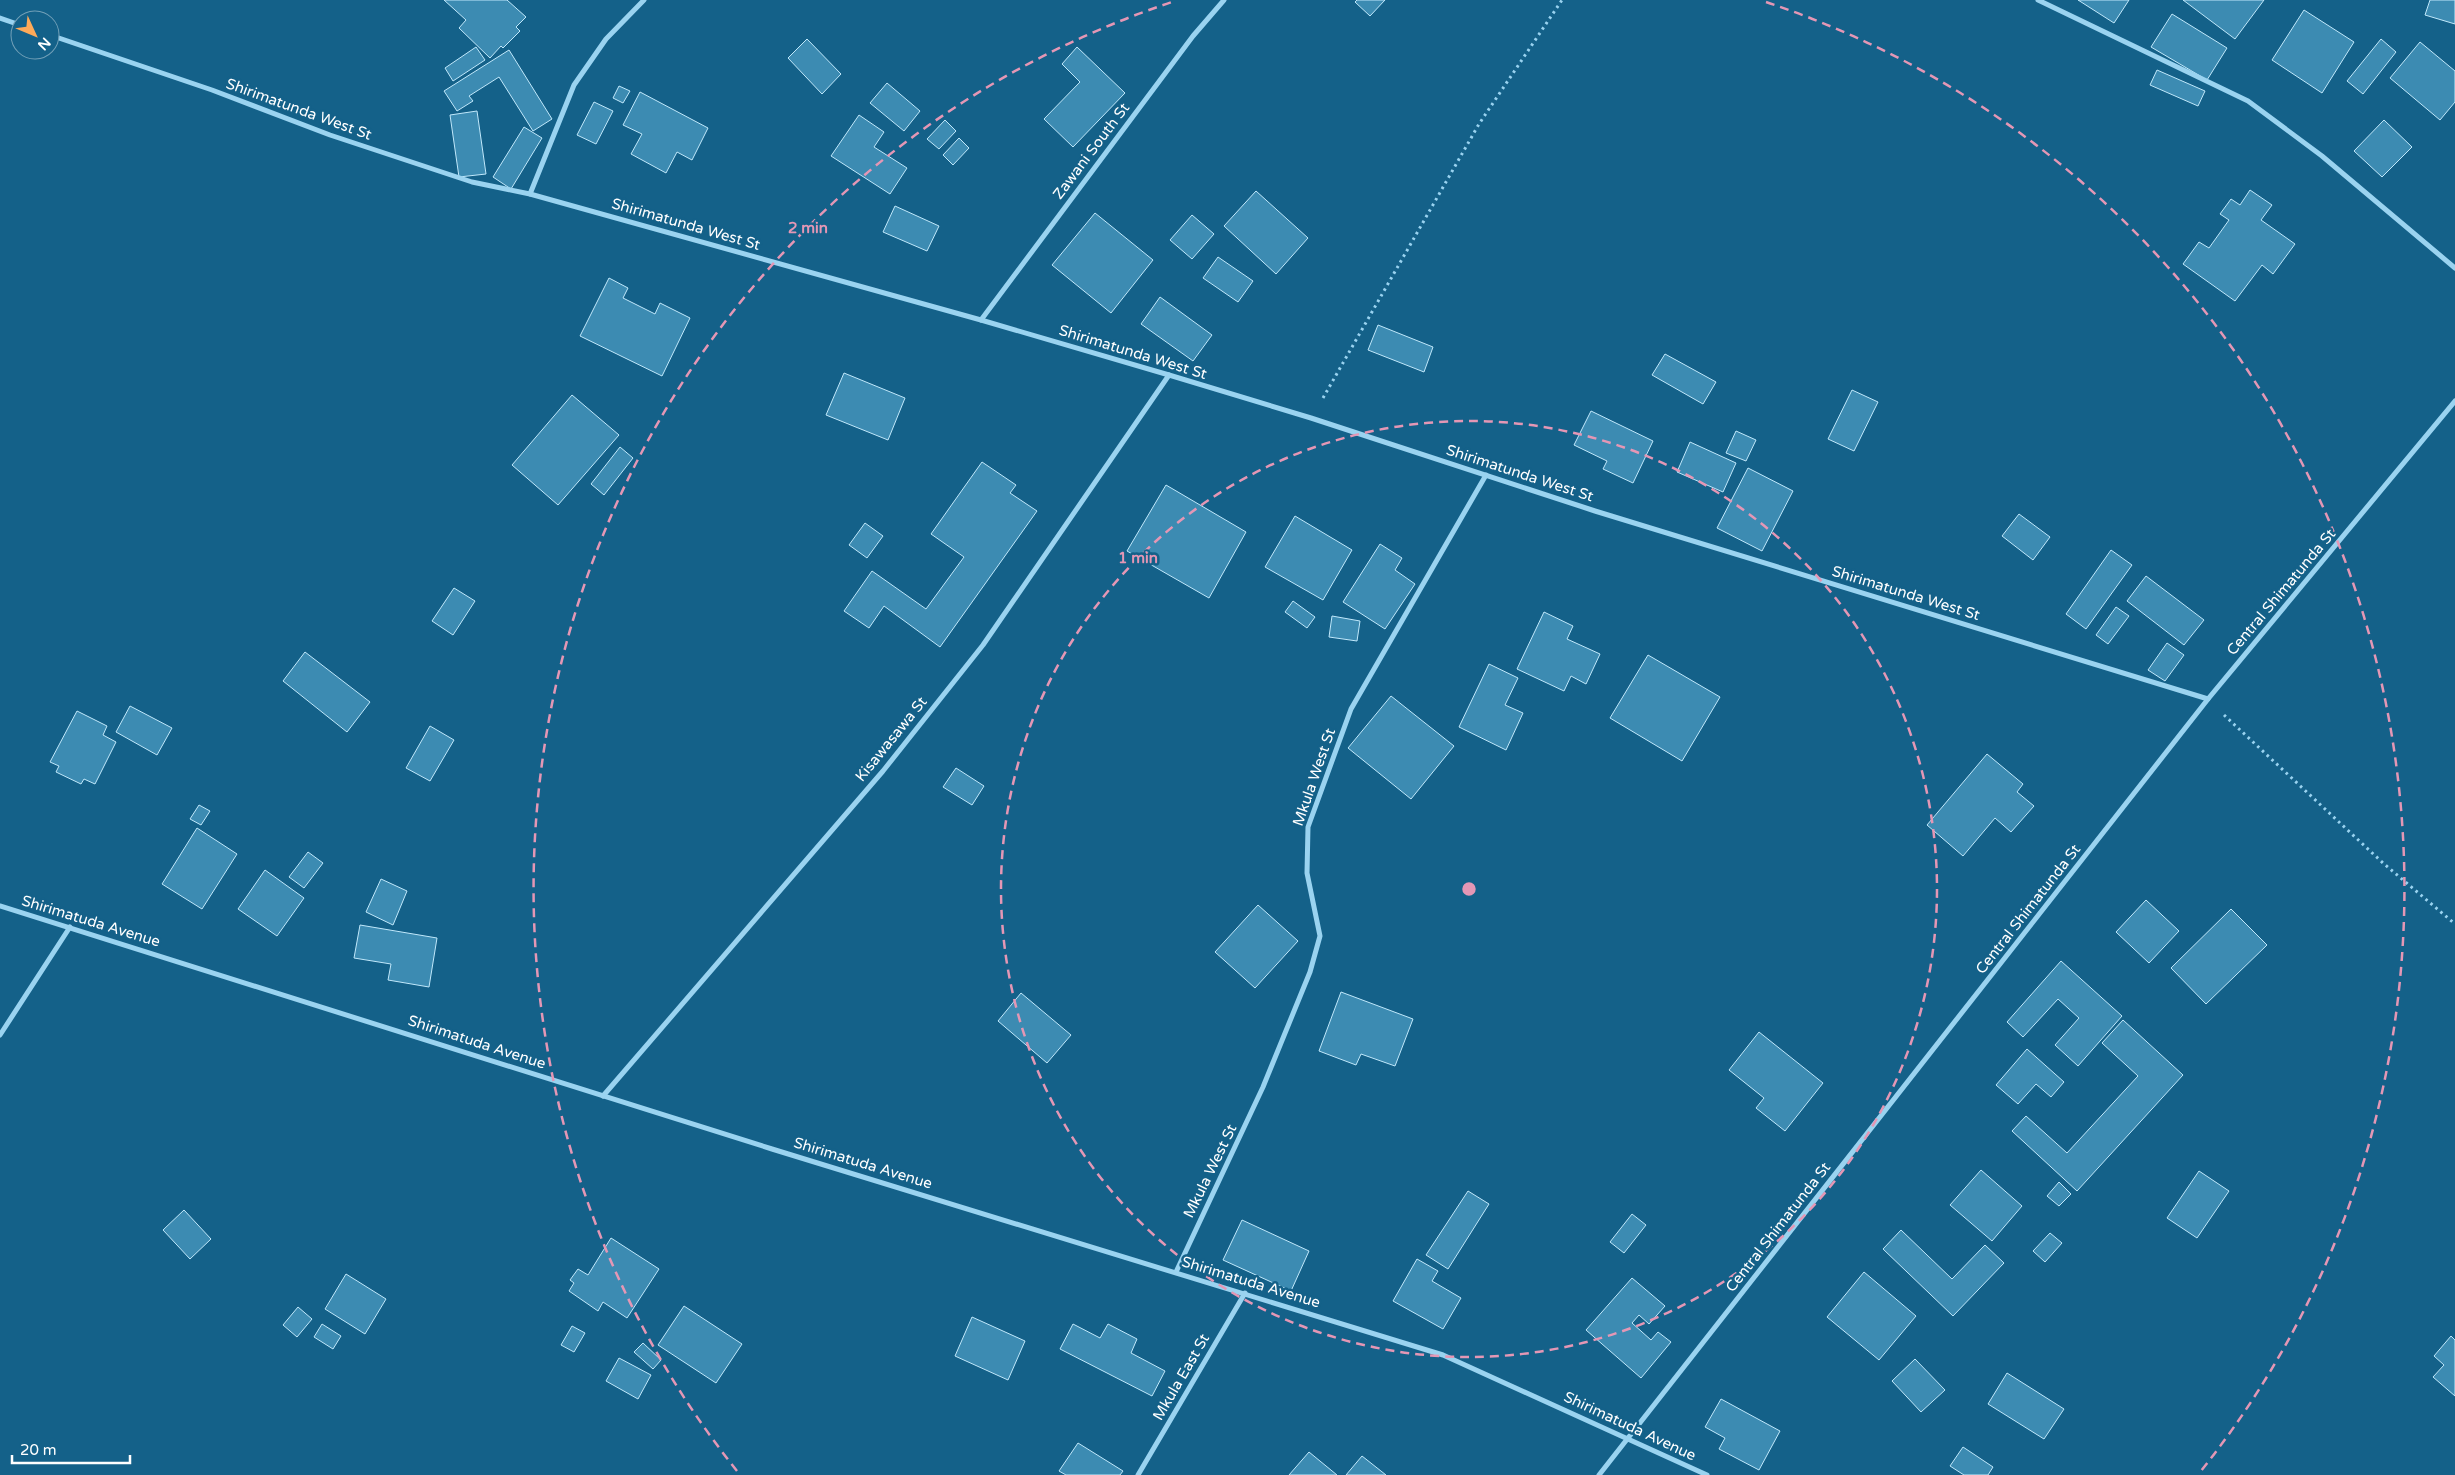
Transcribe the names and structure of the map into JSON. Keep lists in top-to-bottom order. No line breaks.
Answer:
{"streets":{"street":["Shirimatunda West St","Zawani South St","Central Shimatunda St","Kisawasawa St","Mkula West St","Shirimatuda Avenue","Mkula East St"]},"crossings":[["Shirimatunda West St","Zawani South St"],["Shirimatunda West St","Central Shimatunda St"],["Shirimatunda West St","Kisawasawa St"],["Shirimatunda West St","Mkula West St"],["Central Shimatunda St","Shirimatuda Avenue"],["Kisawasawa St","Shirimatuda Avenue"],["Mkula West St","Shirimatuda Avenue"],["Shirimatuda Avenue","Mkula East St"]],"scale_bar":"20 m","north":"bottom right","rings":["2 min","1 min"]}
